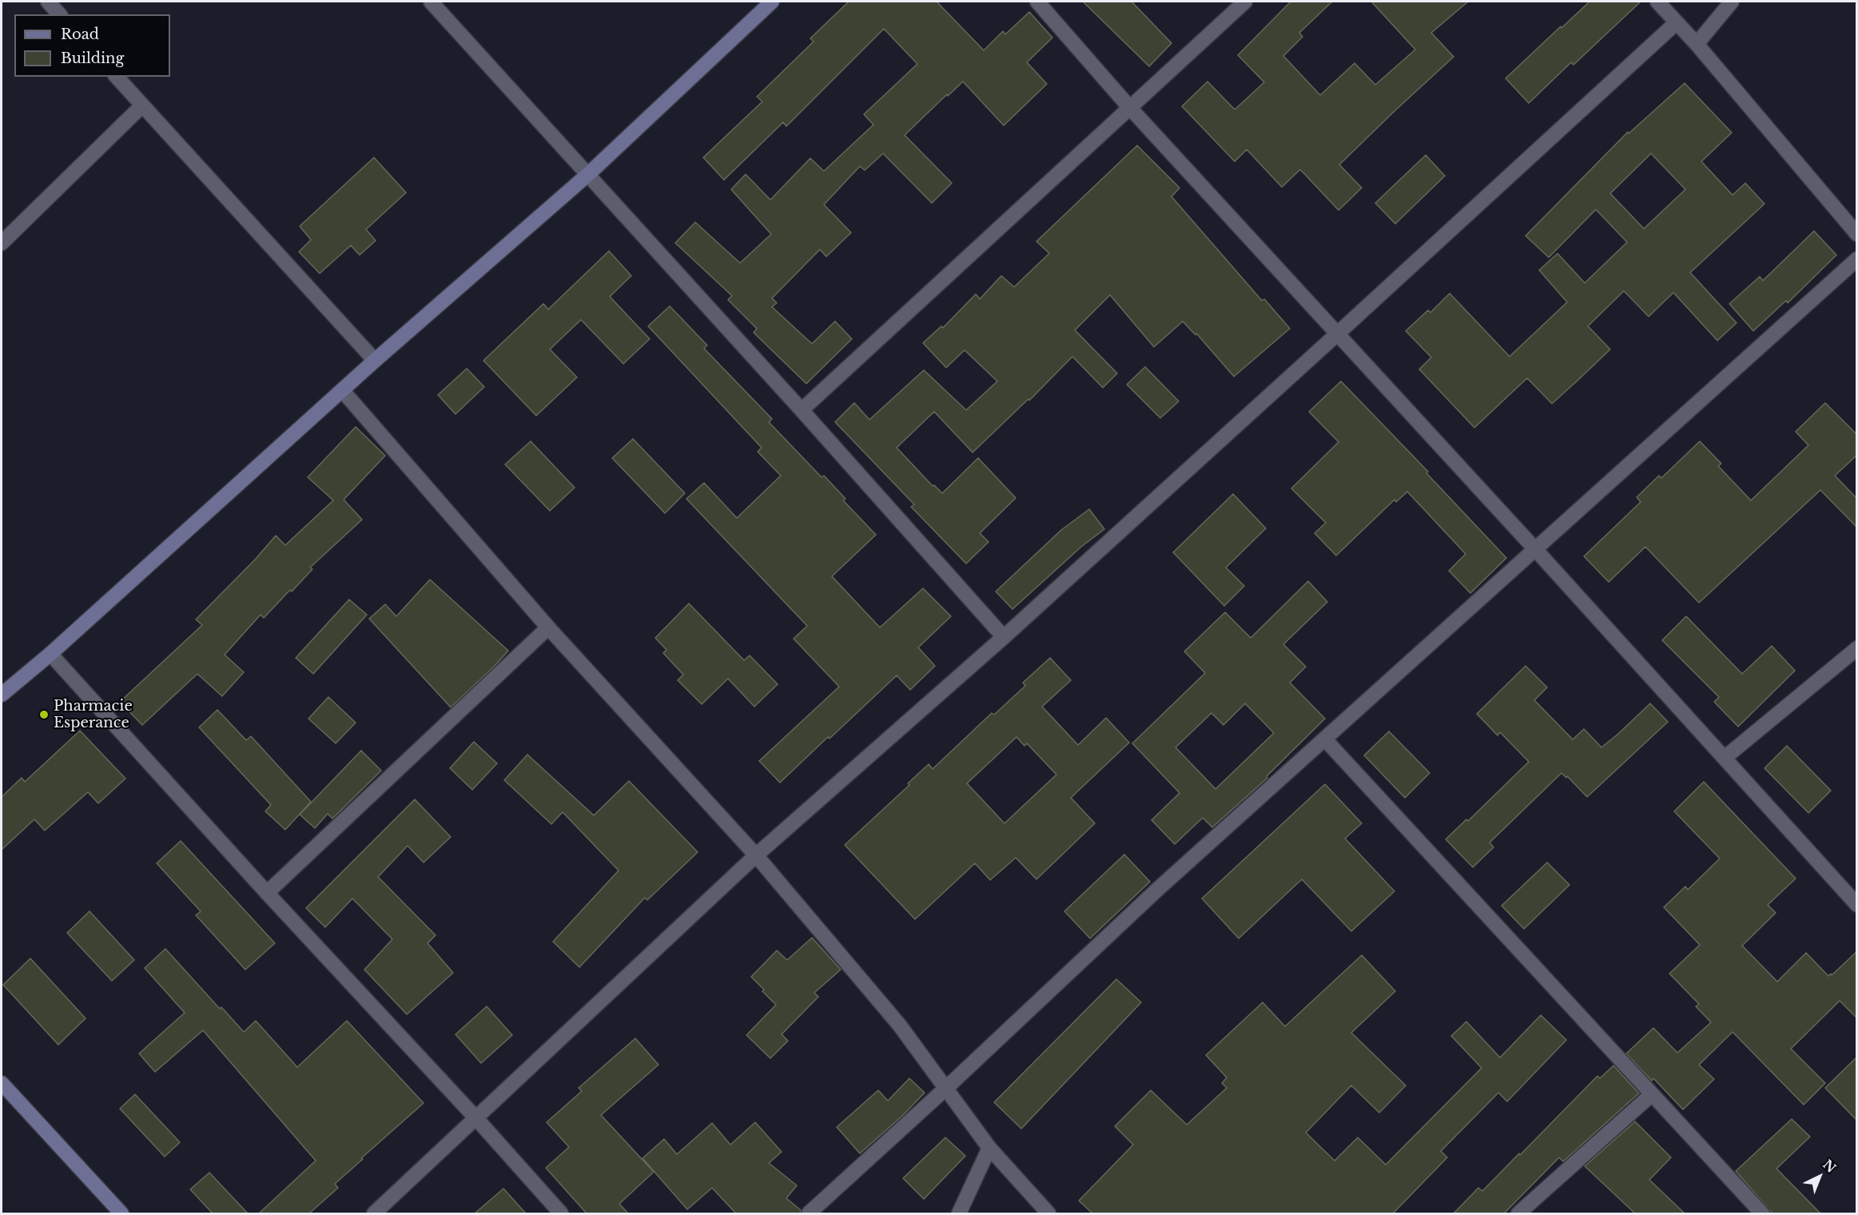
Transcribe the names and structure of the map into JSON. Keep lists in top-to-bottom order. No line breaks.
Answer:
{"places":["Pharmacie Esperance"],"legend":["Road","Building"],"north":"top right"}
